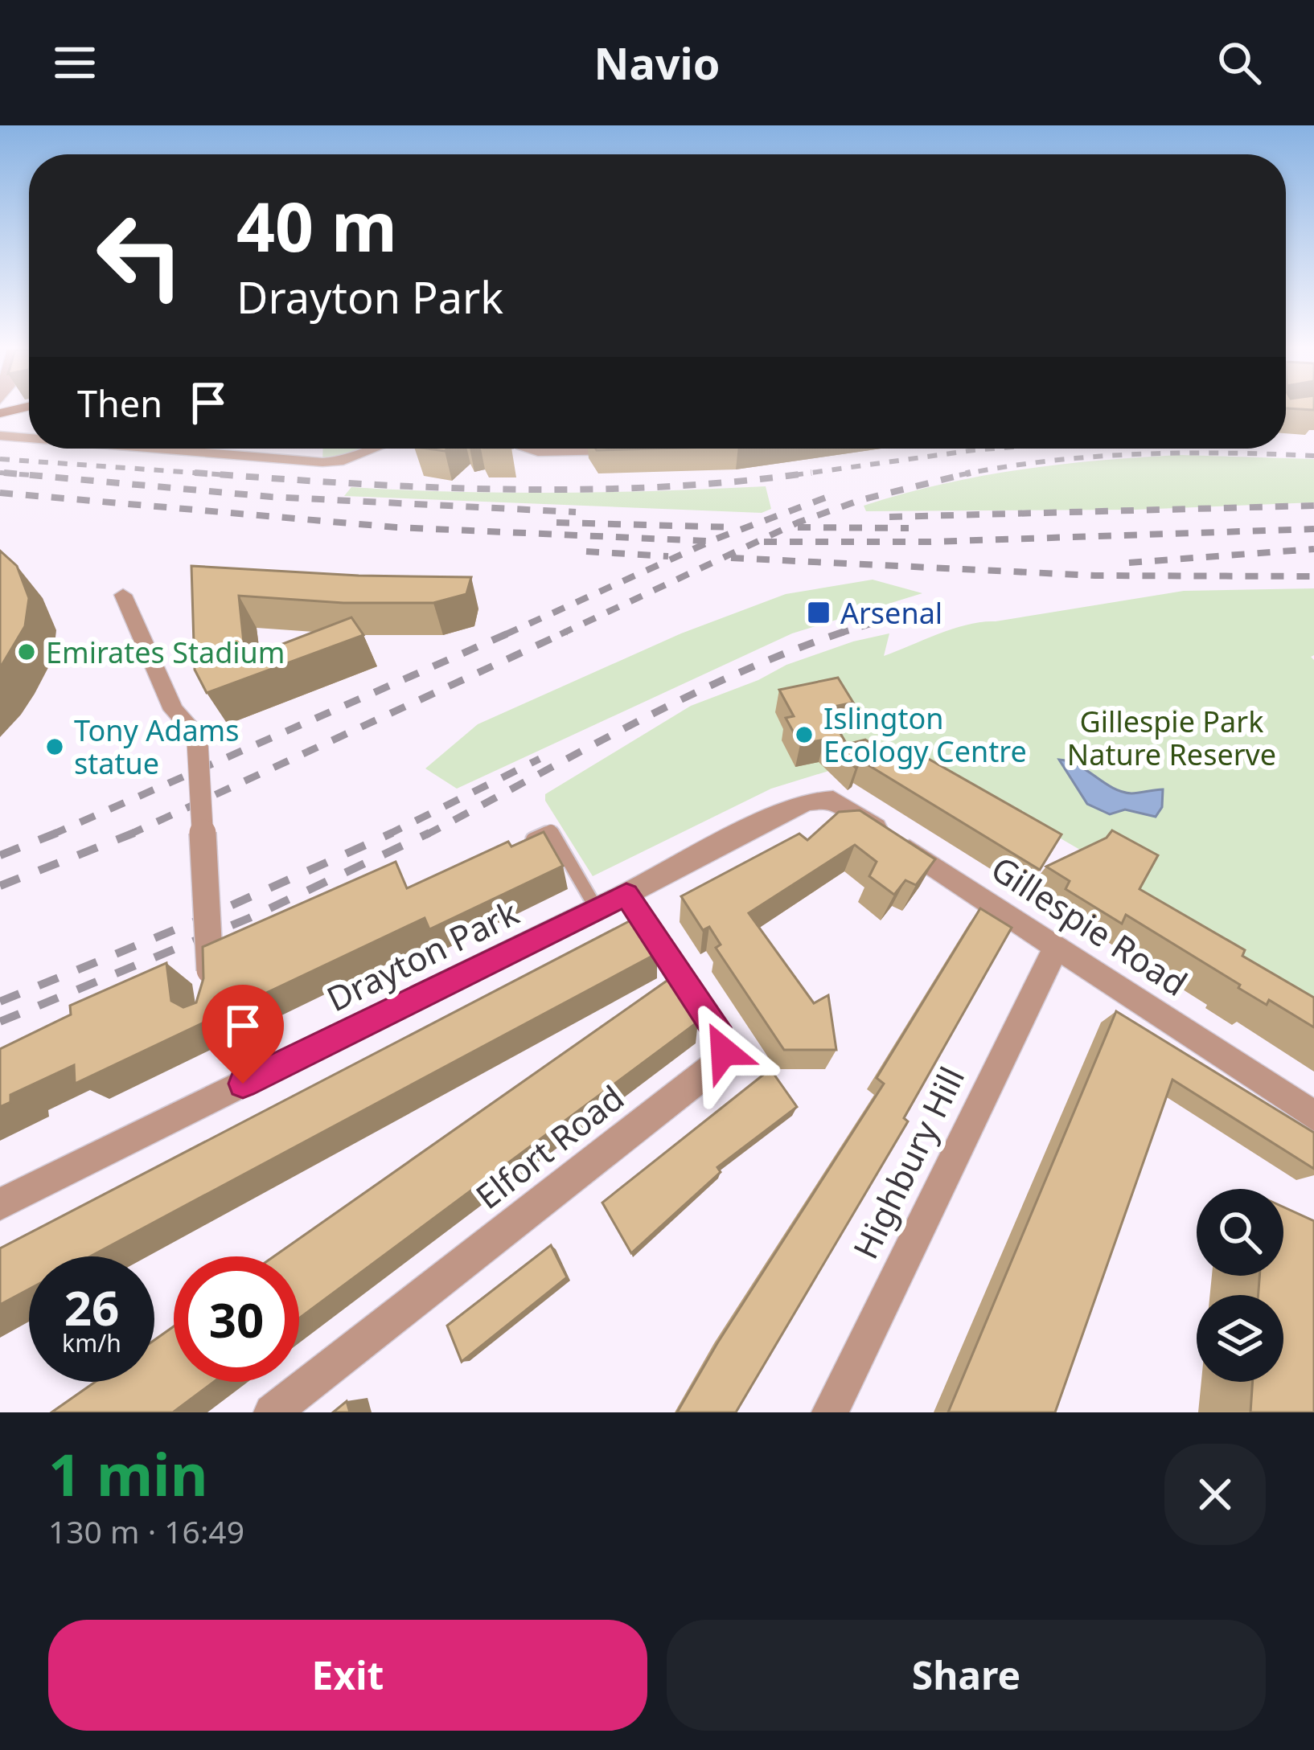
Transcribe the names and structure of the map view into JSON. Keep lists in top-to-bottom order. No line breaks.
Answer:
{"streets":{"street":["Gillespie Road","Drayton Park","Elfort Road","Highbury Hill"]},"crossings":[["Gillespie Road","Drayton Park"],["Gillespie Road","Highbury Hill"],["Drayton Park","Elfort Road"]],"parks":["Gillespie Park Nature Reserve"],"places":{"transit":["Arsenal"],"other":["Emirates Stadium","Islington Ecology Centre","Tony Adams statue"]},"page":{"header":"Navio","turn":["40 m","Drayton Park"],"then":"Then","speed":"26 km/h","limit":"30","heading":["1 min","130 m · 16:49"],"buttons":["Exit","Share"]}}
